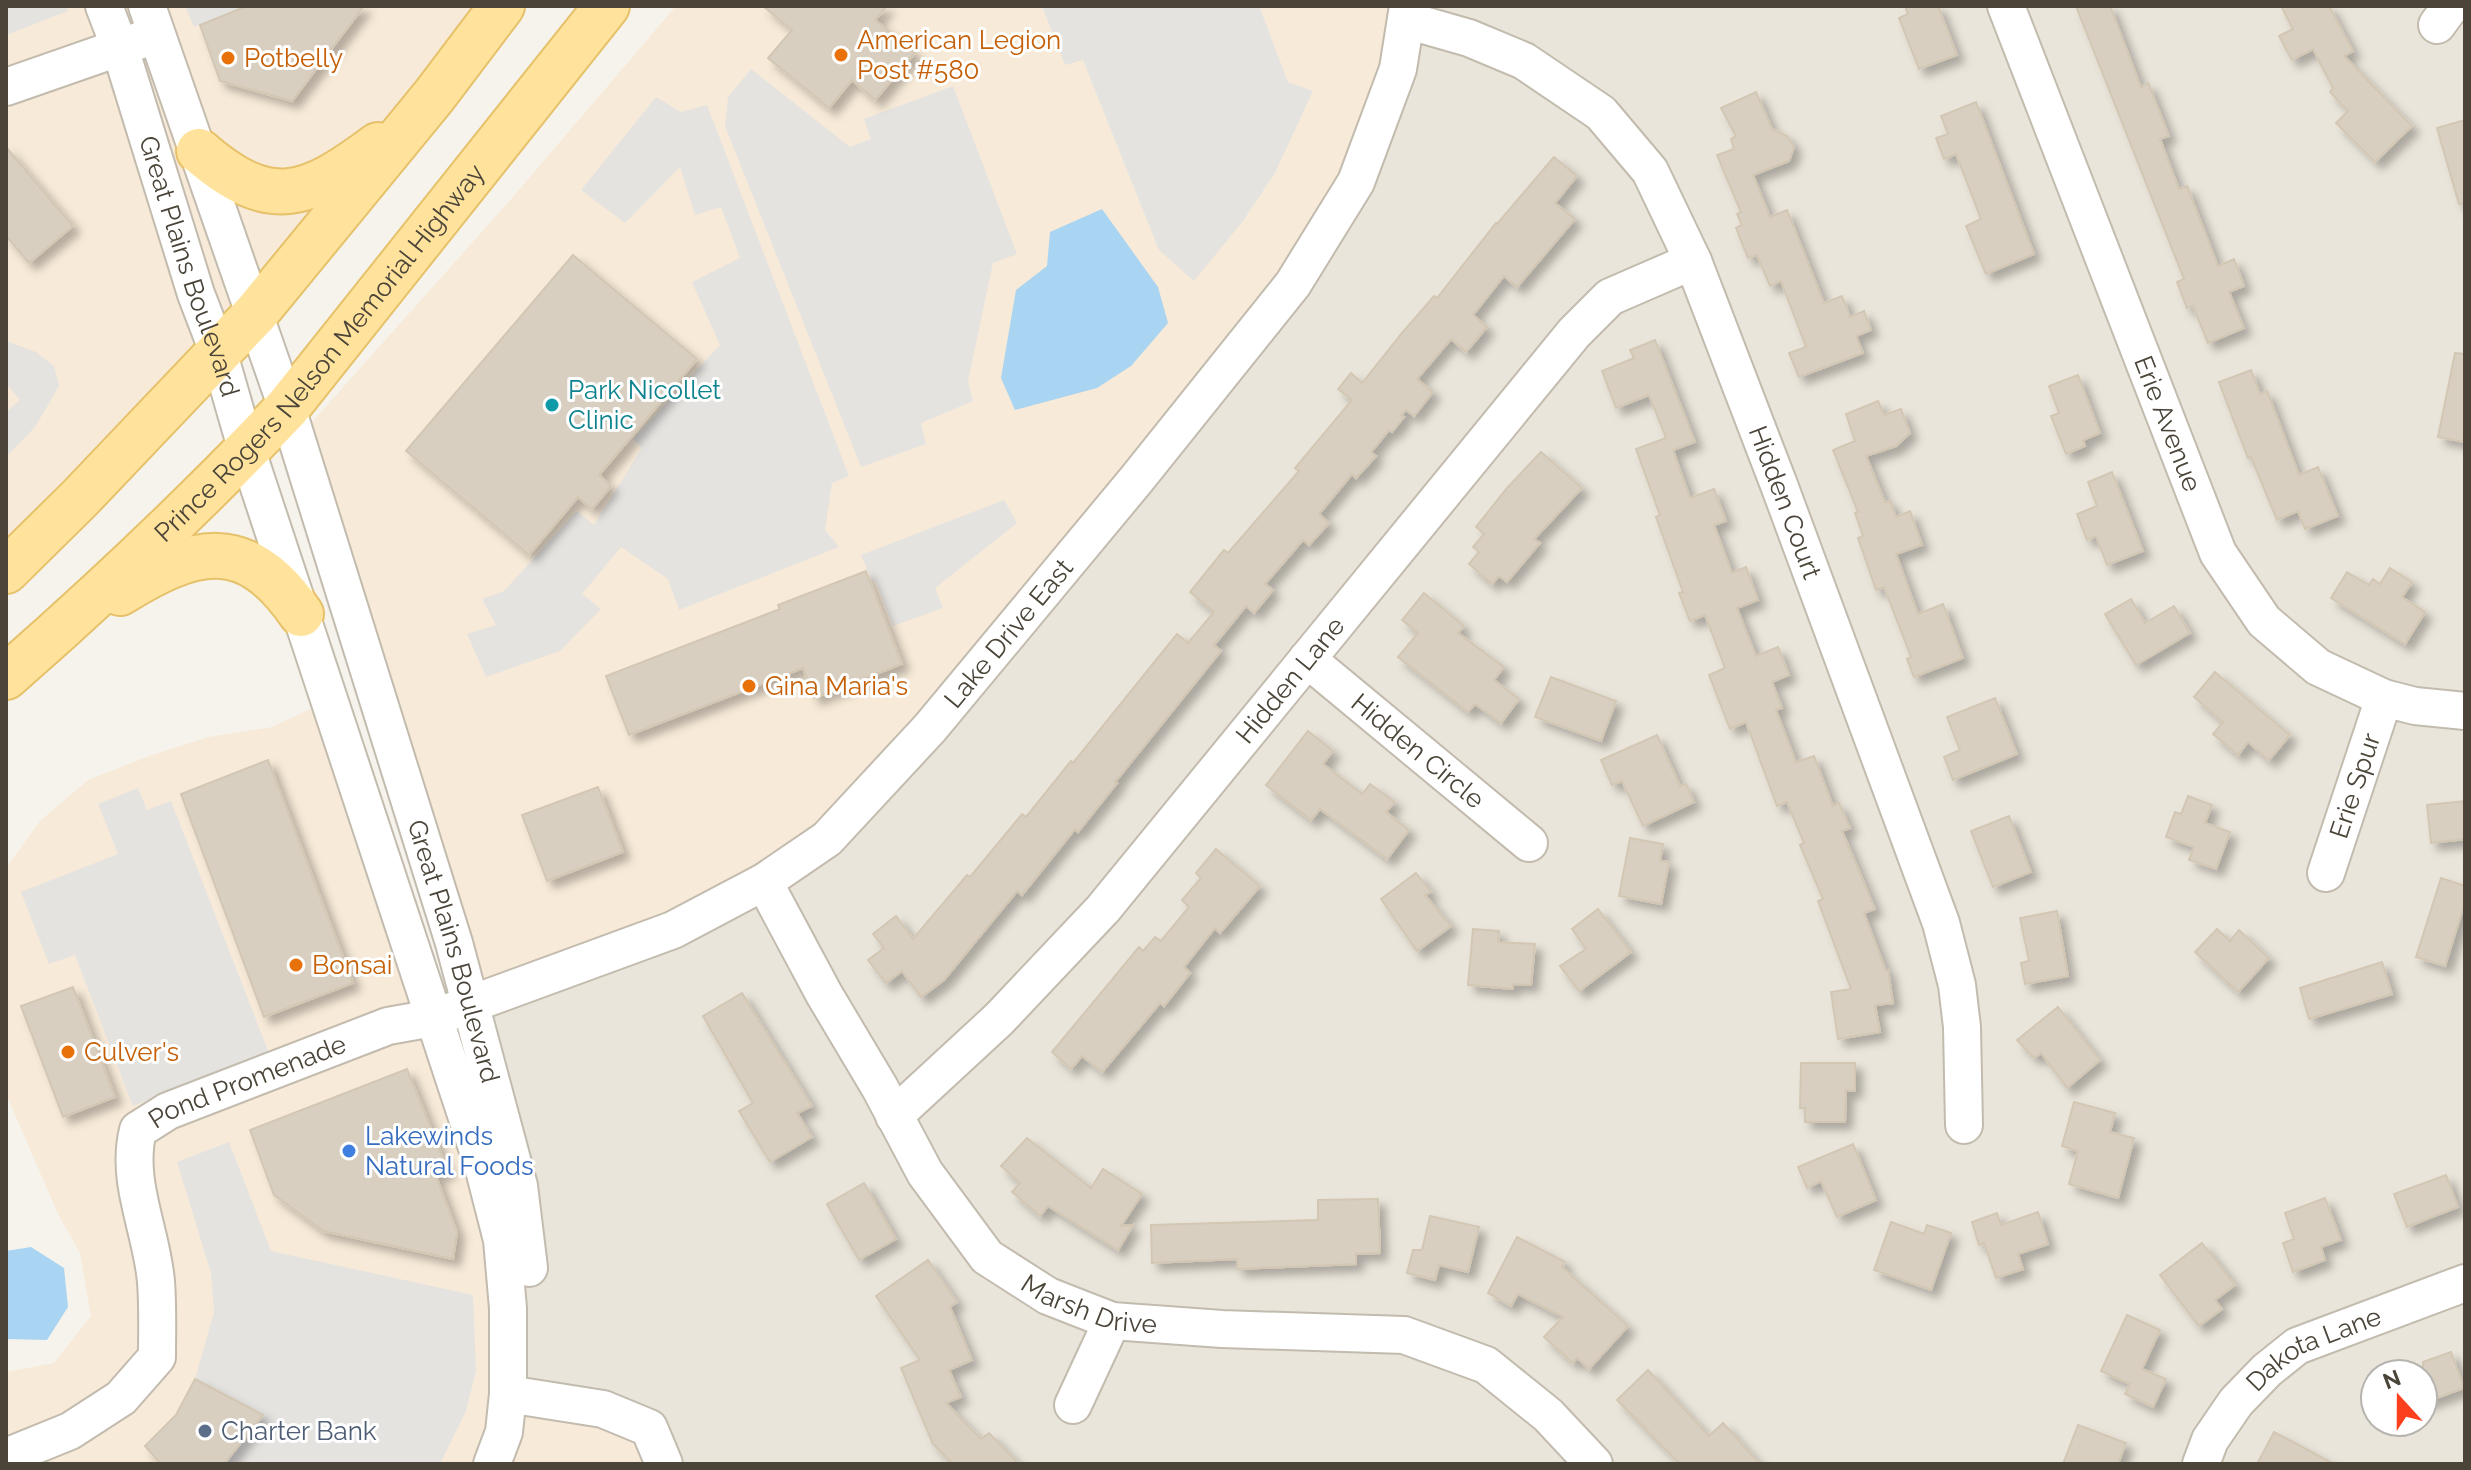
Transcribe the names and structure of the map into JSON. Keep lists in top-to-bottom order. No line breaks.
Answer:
{"streets":{"main road":["Prince Rogers Nelson Memorial Highway"],"street":["Great Plains Boulevard","Erie Avenue","Hidden Court","Lake Drive East","Hidden Lane","Hidden Circle","Erie Spur","Pond Promenade","Marsh Drive","Dakota Lane"]},"crossings":[["Great Plains Boulevard","Prince Rogers Nelson Memorial Highway"],["Great Plains Boulevard","Lake Drive East"],["Erie Avenue","Erie Spur"],["Hidden Court","Lake Drive East"],["Hidden Court","Hidden Lane"],["Lake Drive East","Pond Promenade"],["Lake Drive East","Marsh Drive"],["Hidden Lane","Hidden Circle"],["Hidden Lane","Marsh Drive"]],"places":["American Legion Post #580","Potbelly","Park Nicollet Clinic","Gina Maria's","Bonsai","Culver's","Lakewinds Natural Foods","Charter Bank"],"north":"top"}
